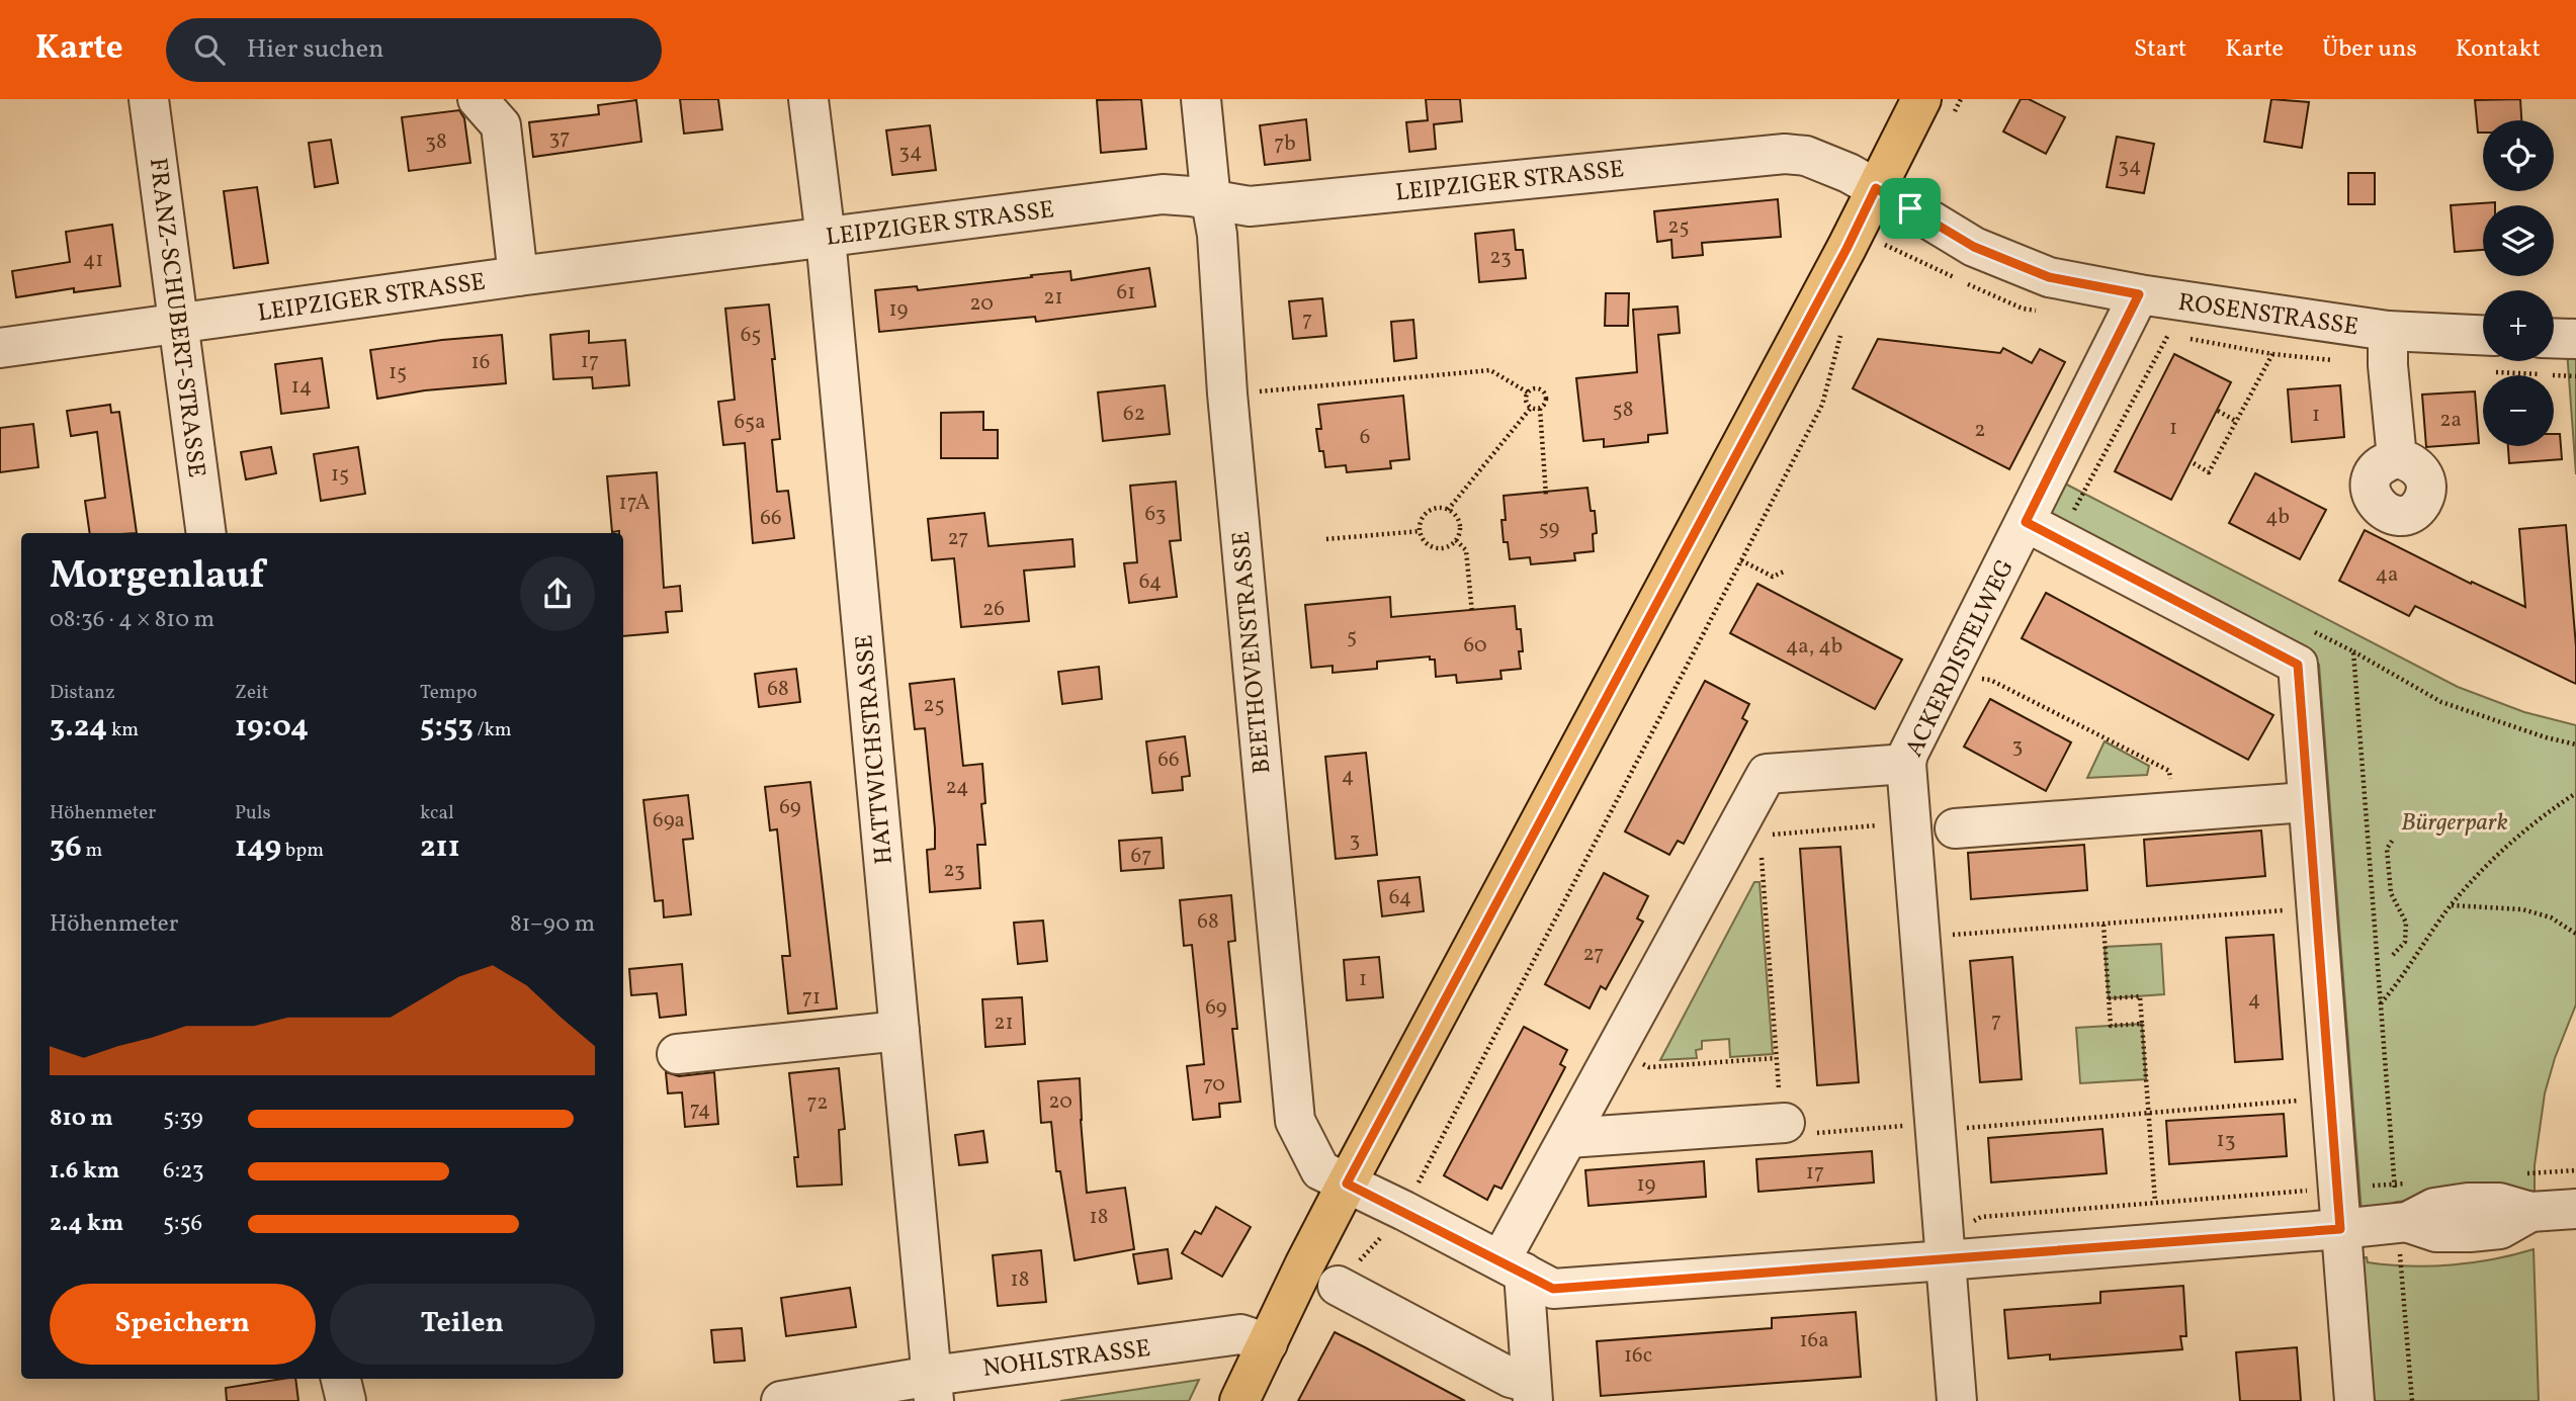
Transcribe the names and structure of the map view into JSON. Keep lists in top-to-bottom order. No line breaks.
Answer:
{"streets":{"street":["LEIPZIGER STRASSE","ROSENSTRASSE","FRANZ-SCHUBERT-STRASSE","BEETHOVENSTRASSE","ACKERDISTELWEG","HATTWICHSTRASSE","NOHLSTRASSE"]},"crossings":[["LEIPZIGER STRASSE","ROSENSTRASSE"],["LEIPZIGER STRASSE","FRANZ-SCHUBERT-STRASSE"],["LEIPZIGER STRASSE","BEETHOVENSTRASSE"],["LEIPZIGER STRASSE","HATTWICHSTRASSE"],["ROSENSTRASSE","ACKERDISTELWEG"],["BEETHOVENSTRASSE","ACKERDISTELWEG"],["HATTWICHSTRASSE","NOHLSTRASSE"]],"parks":["Bürgerpark"],"house_numbers":["37","38","7b","34","34","25","23","41","61","21","20","19","7","65","17","16","15","14","58","62","1","2a","65a","1","2","6","15","17A","63","4b","66","59","27","4a","64","26","5","60","4a, 4b","68","25","3","66","4","24","69","69a","3","67","23","64","68","27","1","71","4","69","7","21","70","20","72","74","13","17","19","18","18","16a","16c"],"page":{"header":"Karte","search":"Hier suchen","nav":["Start","Karte","Über uns","Kontakt"],"map_buttons":["+","−"],"heading":["Morgenlauf","08:36 · 4 × 810 m"],"stats":[["Distanz","3.24 km"],["Zeit","19:04"],["Tempo","5:53 /km"],["Höhenmeter","36 m"],["Puls","149 bpm"],["kcal","211"]],"chart":["Höhenmeter","81–90 m"],"list":[{"name":"810 m","note":"5:39"},{"name":"1.6 km","note":"6:23"},{"name":"2.4 km","note":"5:56"}],"buttons":["Speichern","Teilen"]}}
